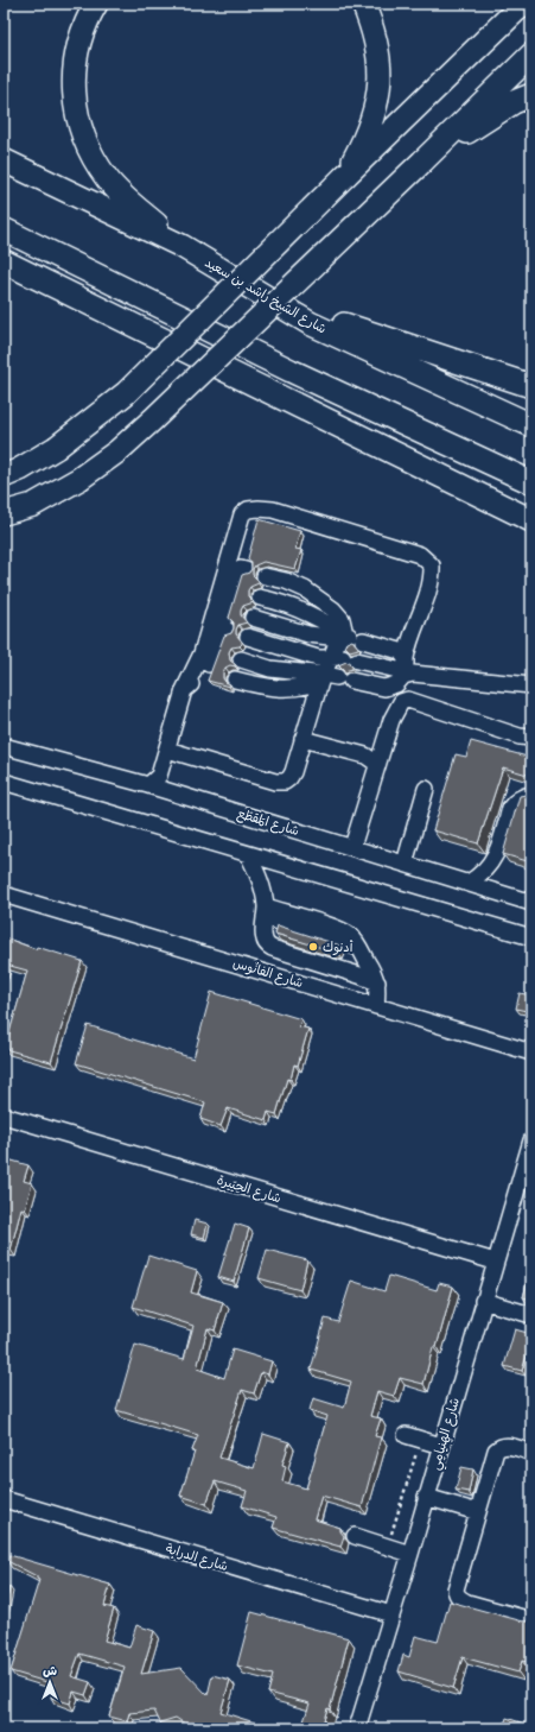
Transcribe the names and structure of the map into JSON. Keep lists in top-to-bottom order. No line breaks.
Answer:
{"streets":{"highway":["شارع الشيخ راشد بن سعيد"],"street":["شارع المَقطَع","شارع الفانُوس","شارع الحِيَيرة","شارع الهِنيامِي","شارع الدرابة"]},"crossings":[["شارع الحِيَيرة","شارع الهِنيامِي"],["شارع الهِنيامِي","شارع الدرابة"]],"places":["أدنوك"],"north":"top"}
